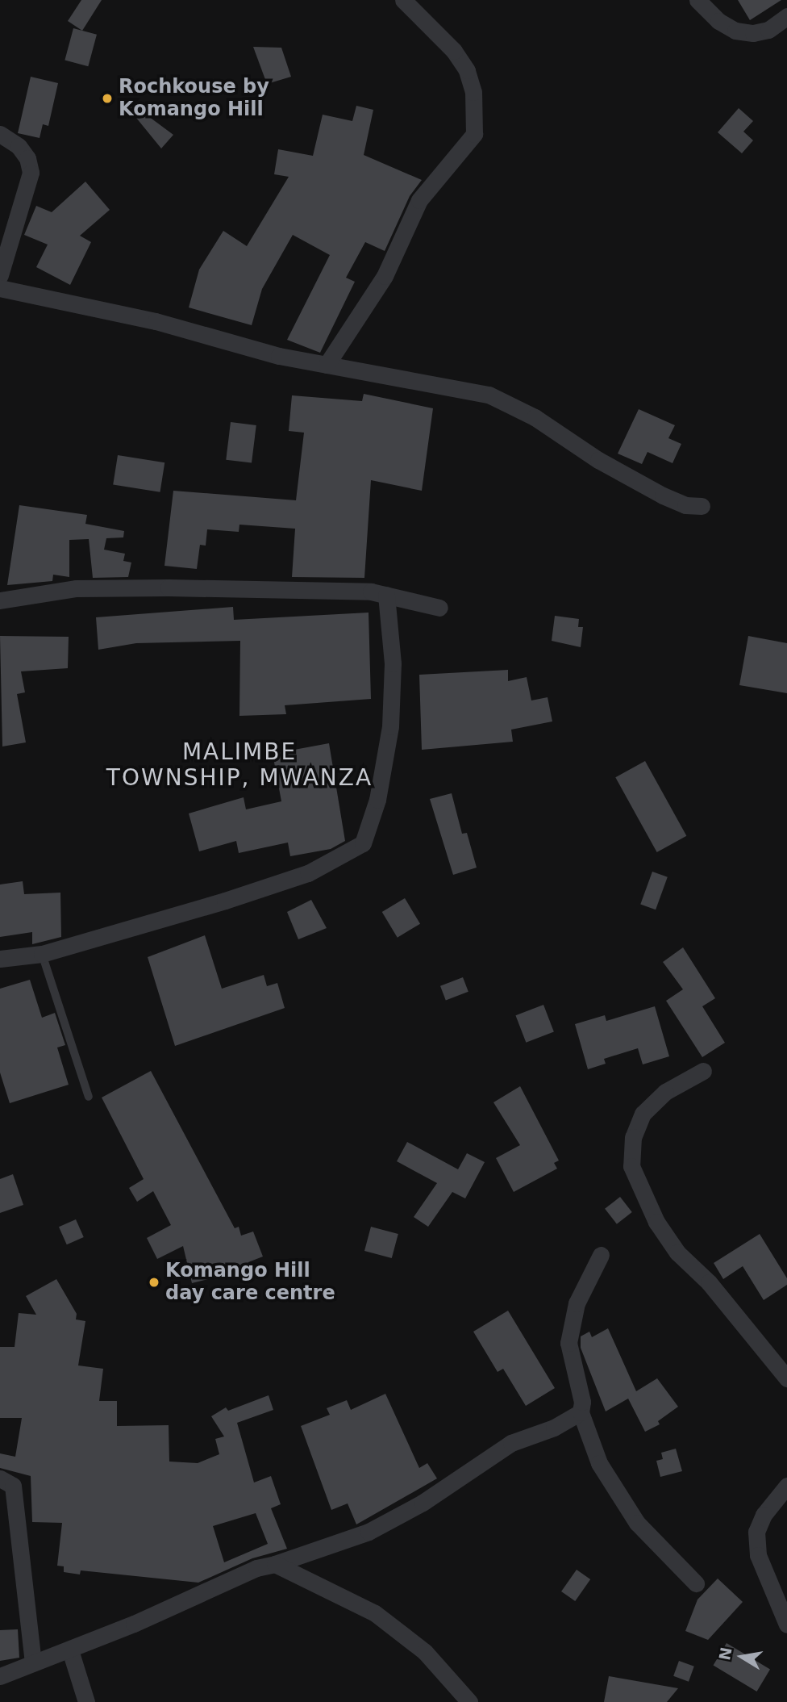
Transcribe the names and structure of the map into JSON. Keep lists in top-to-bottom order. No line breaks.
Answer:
{"districts":["MALIMBE TOWNSHIP, MWANZA"],"places":["Rochkouse by Komango Hill","Komango Hill day care centre"],"north":"left"}
